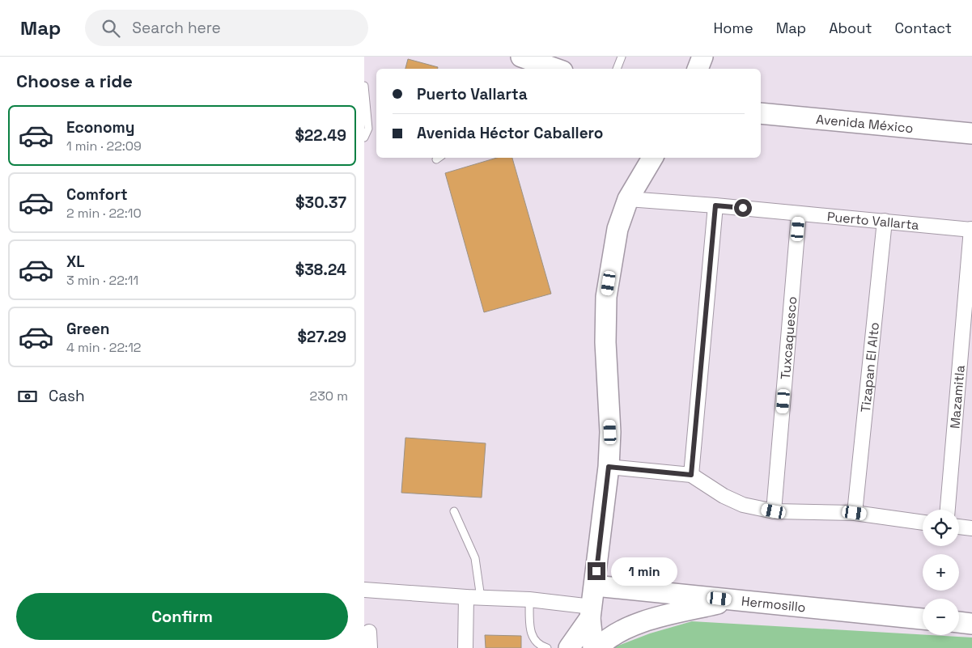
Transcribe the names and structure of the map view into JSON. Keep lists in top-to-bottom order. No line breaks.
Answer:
{"streets":{"main road":["Avenida México","Hermosillo"],"street":["Puerto Vallarta","Tuxcaquesco","Tizapan El Alto","Mazamitla"]},"crossings":[["Puerto Vallarta","Tuxcaquesco"],["Puerto Vallarta","Tizapan El Alto"],["Puerto Vallarta","Mazamitla"]],"page":{"header":"Map","search":"Search here","nav":["Home","Map","About","Contact"],"heading":"Choose a ride","banner":["Puerto Vallarta","Avenida Héctor Caballero"],"list":[{"name":"Economy","note":"1 min · 22:09","value":"$22.49"},{"name":"Comfort","note":"2 min · 22:10","value":"$30.37"},{"name":"XL","note":"3 min · 22:11","value":"$38.24"},{"name":"Green","note":"4 min · 22:12","value":"$27.29"}],"pay":["Cash","230 m"],"map_buttons":["+","−"],"bubble":"1 min","buttons":"Confirm"}}
